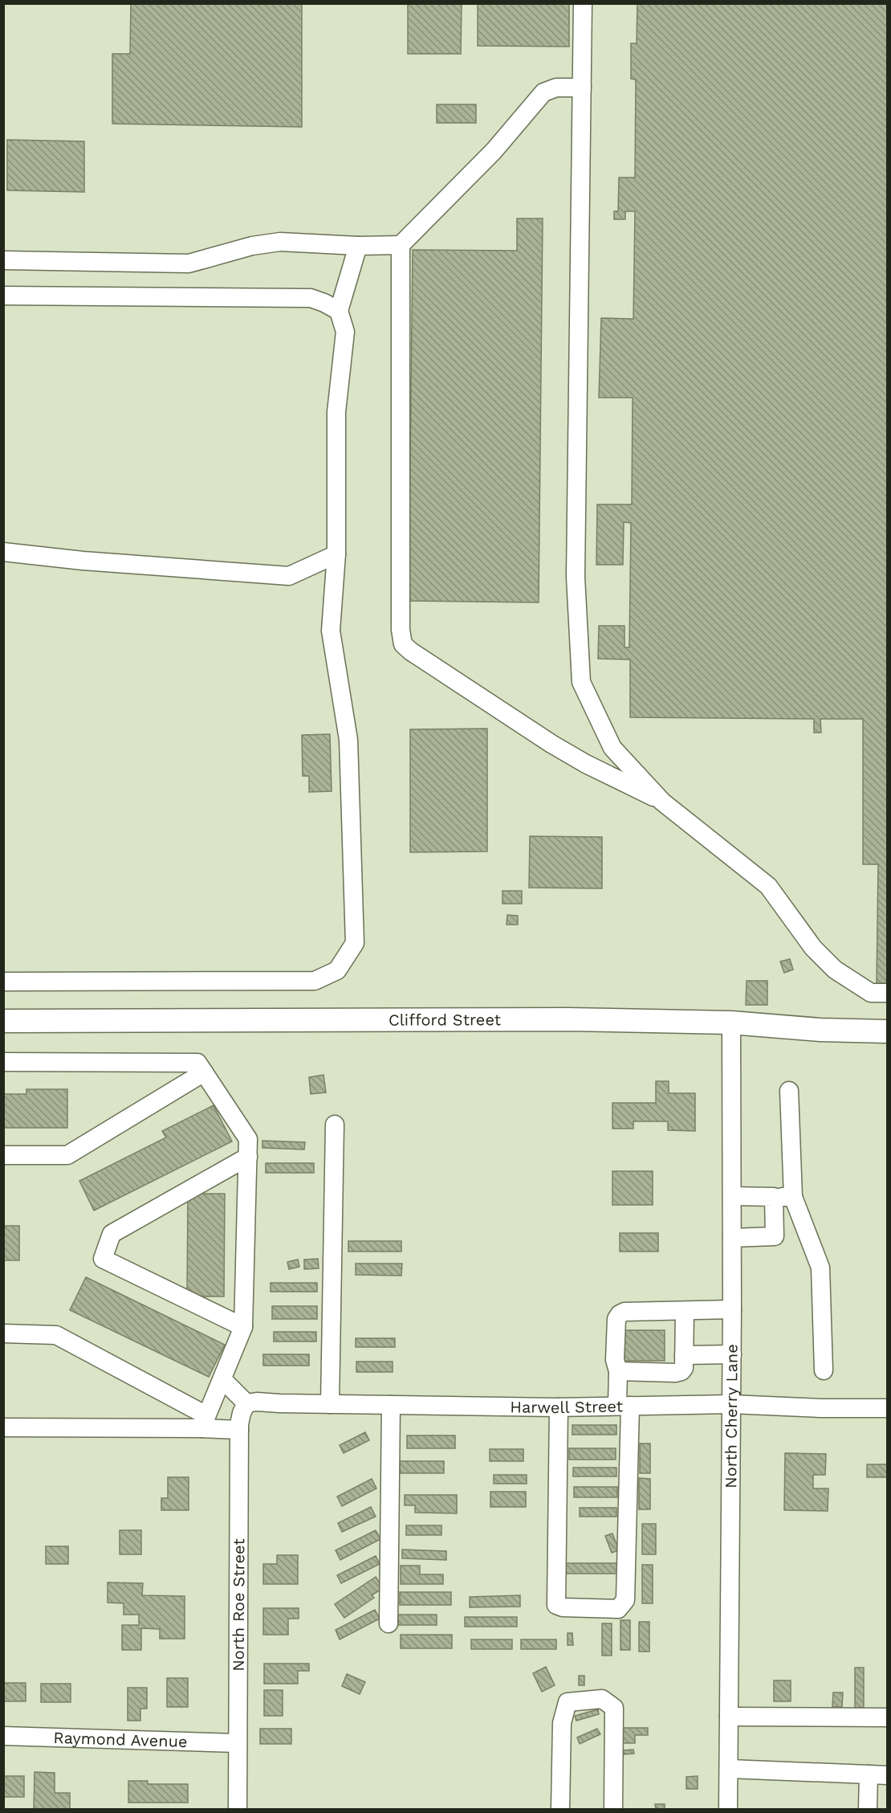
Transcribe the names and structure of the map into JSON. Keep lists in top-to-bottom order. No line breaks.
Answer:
{"streets":{"main road":["Clifford Street"],"street":["Harwell Street","North Cherry Lane","North Roe Street","Raymond Avenue"]},"crossings":[["Clifford Street","North Cherry Lane"],["Harwell Street","North Cherry Lane"],["Harwell Street","North Roe Street"],["North Roe Street","Raymond Avenue"]]}
